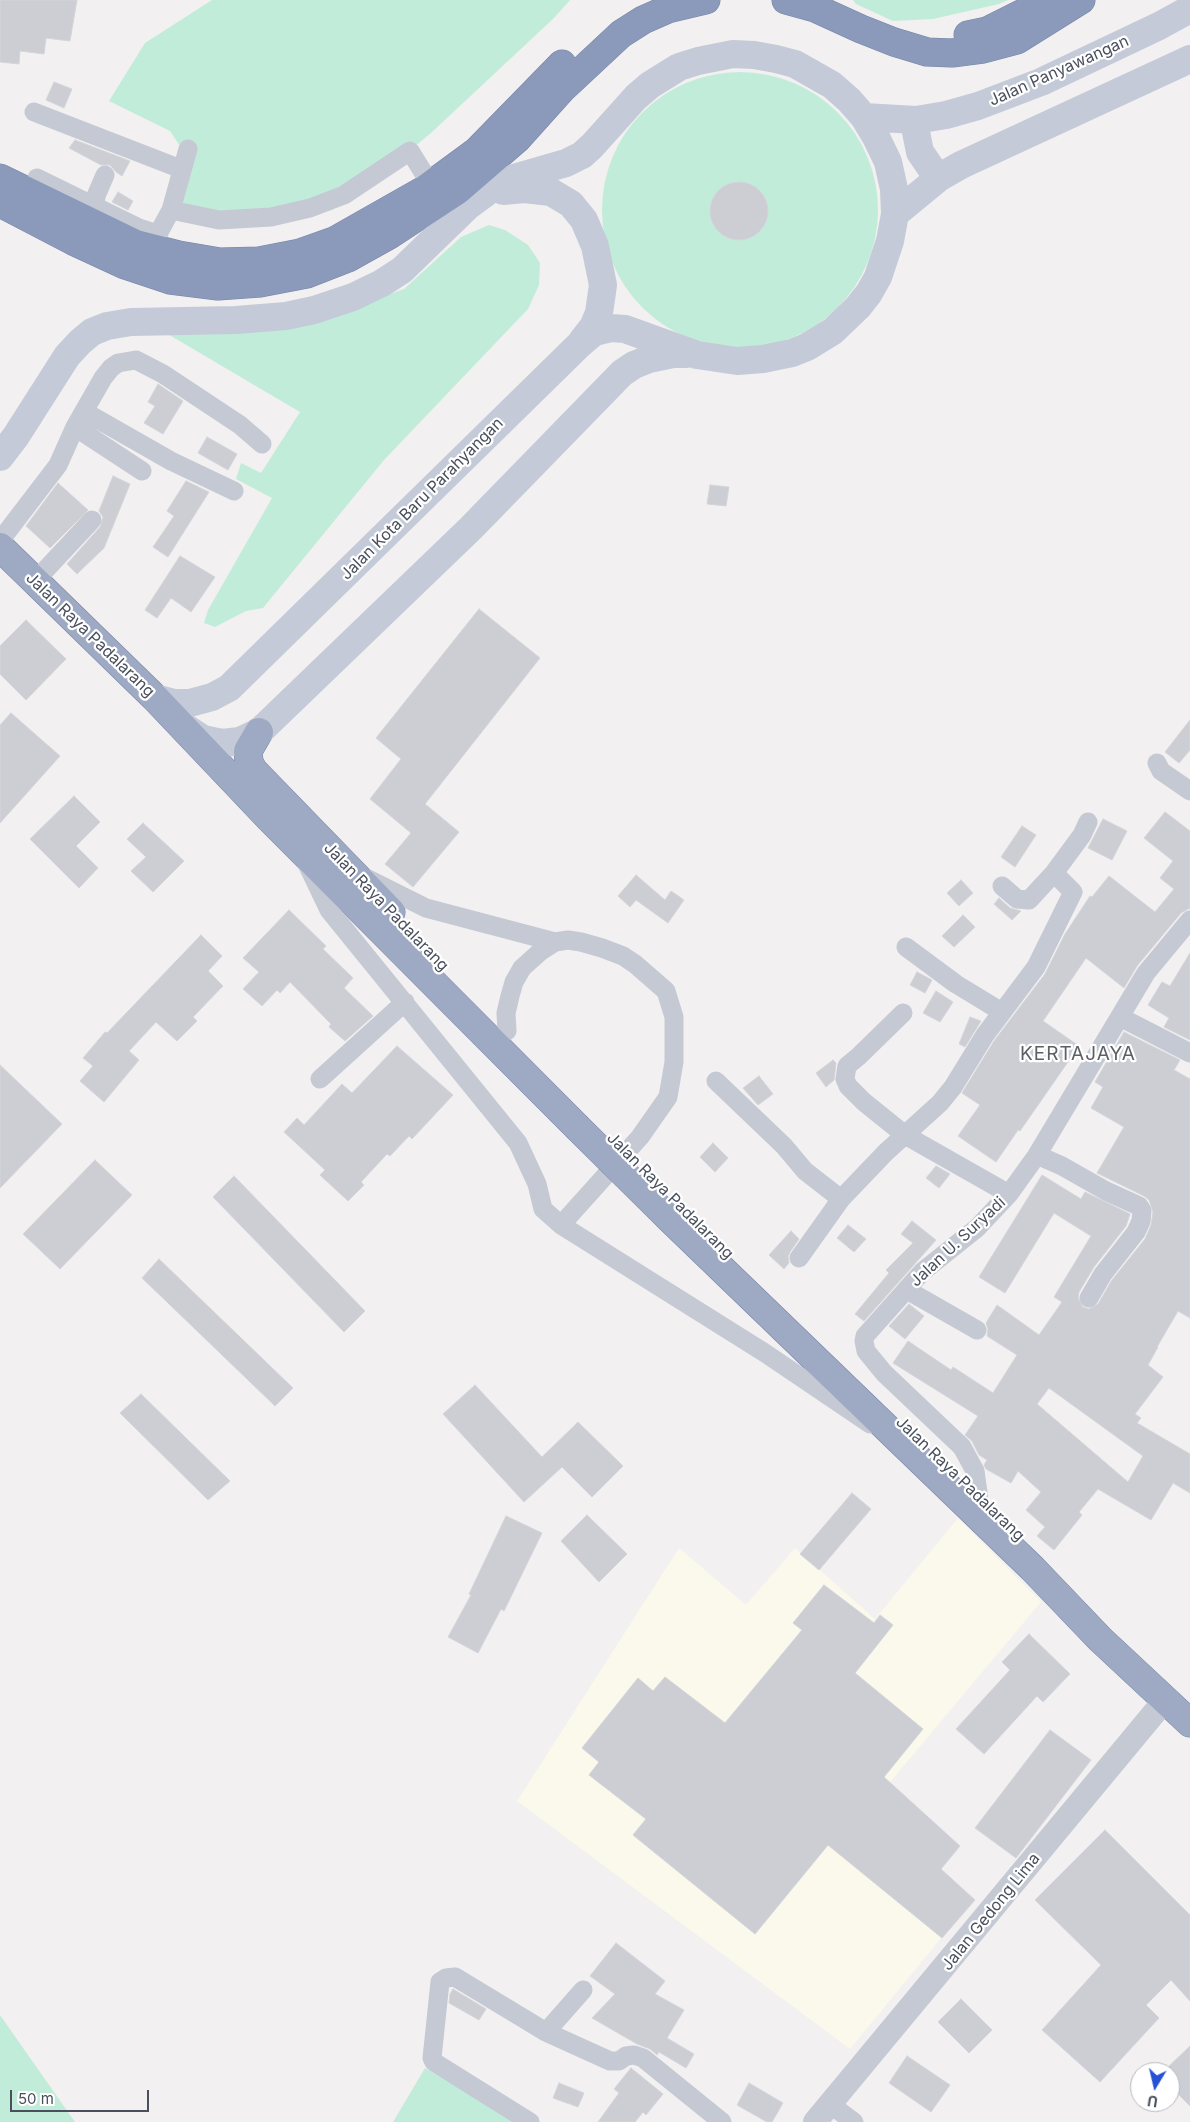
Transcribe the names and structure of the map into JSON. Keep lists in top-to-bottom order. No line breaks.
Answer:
{"streets":{"highway":["Jalan Raya Padalarang"],"main road":["Jalan Panyawangan","Jalan Kota Baru Parahyangan"],"street":["Jalan U. Suryadi","Jalan Gedong Lima"]},"crossings":[["Jalan Panyawangan","Jalan Kota Baru Parahyangan"],["Jalan Kota Baru Parahyangan","Jalan Raya Padalarang"],["Jalan Raya Padalarang","Jalan U. Suryadi"],["Jalan Raya Padalarang","Jalan Gedong Lima"]],"districts":["KERTAJAYA"],"scale_bar":"50 m","north":"bottom"}
